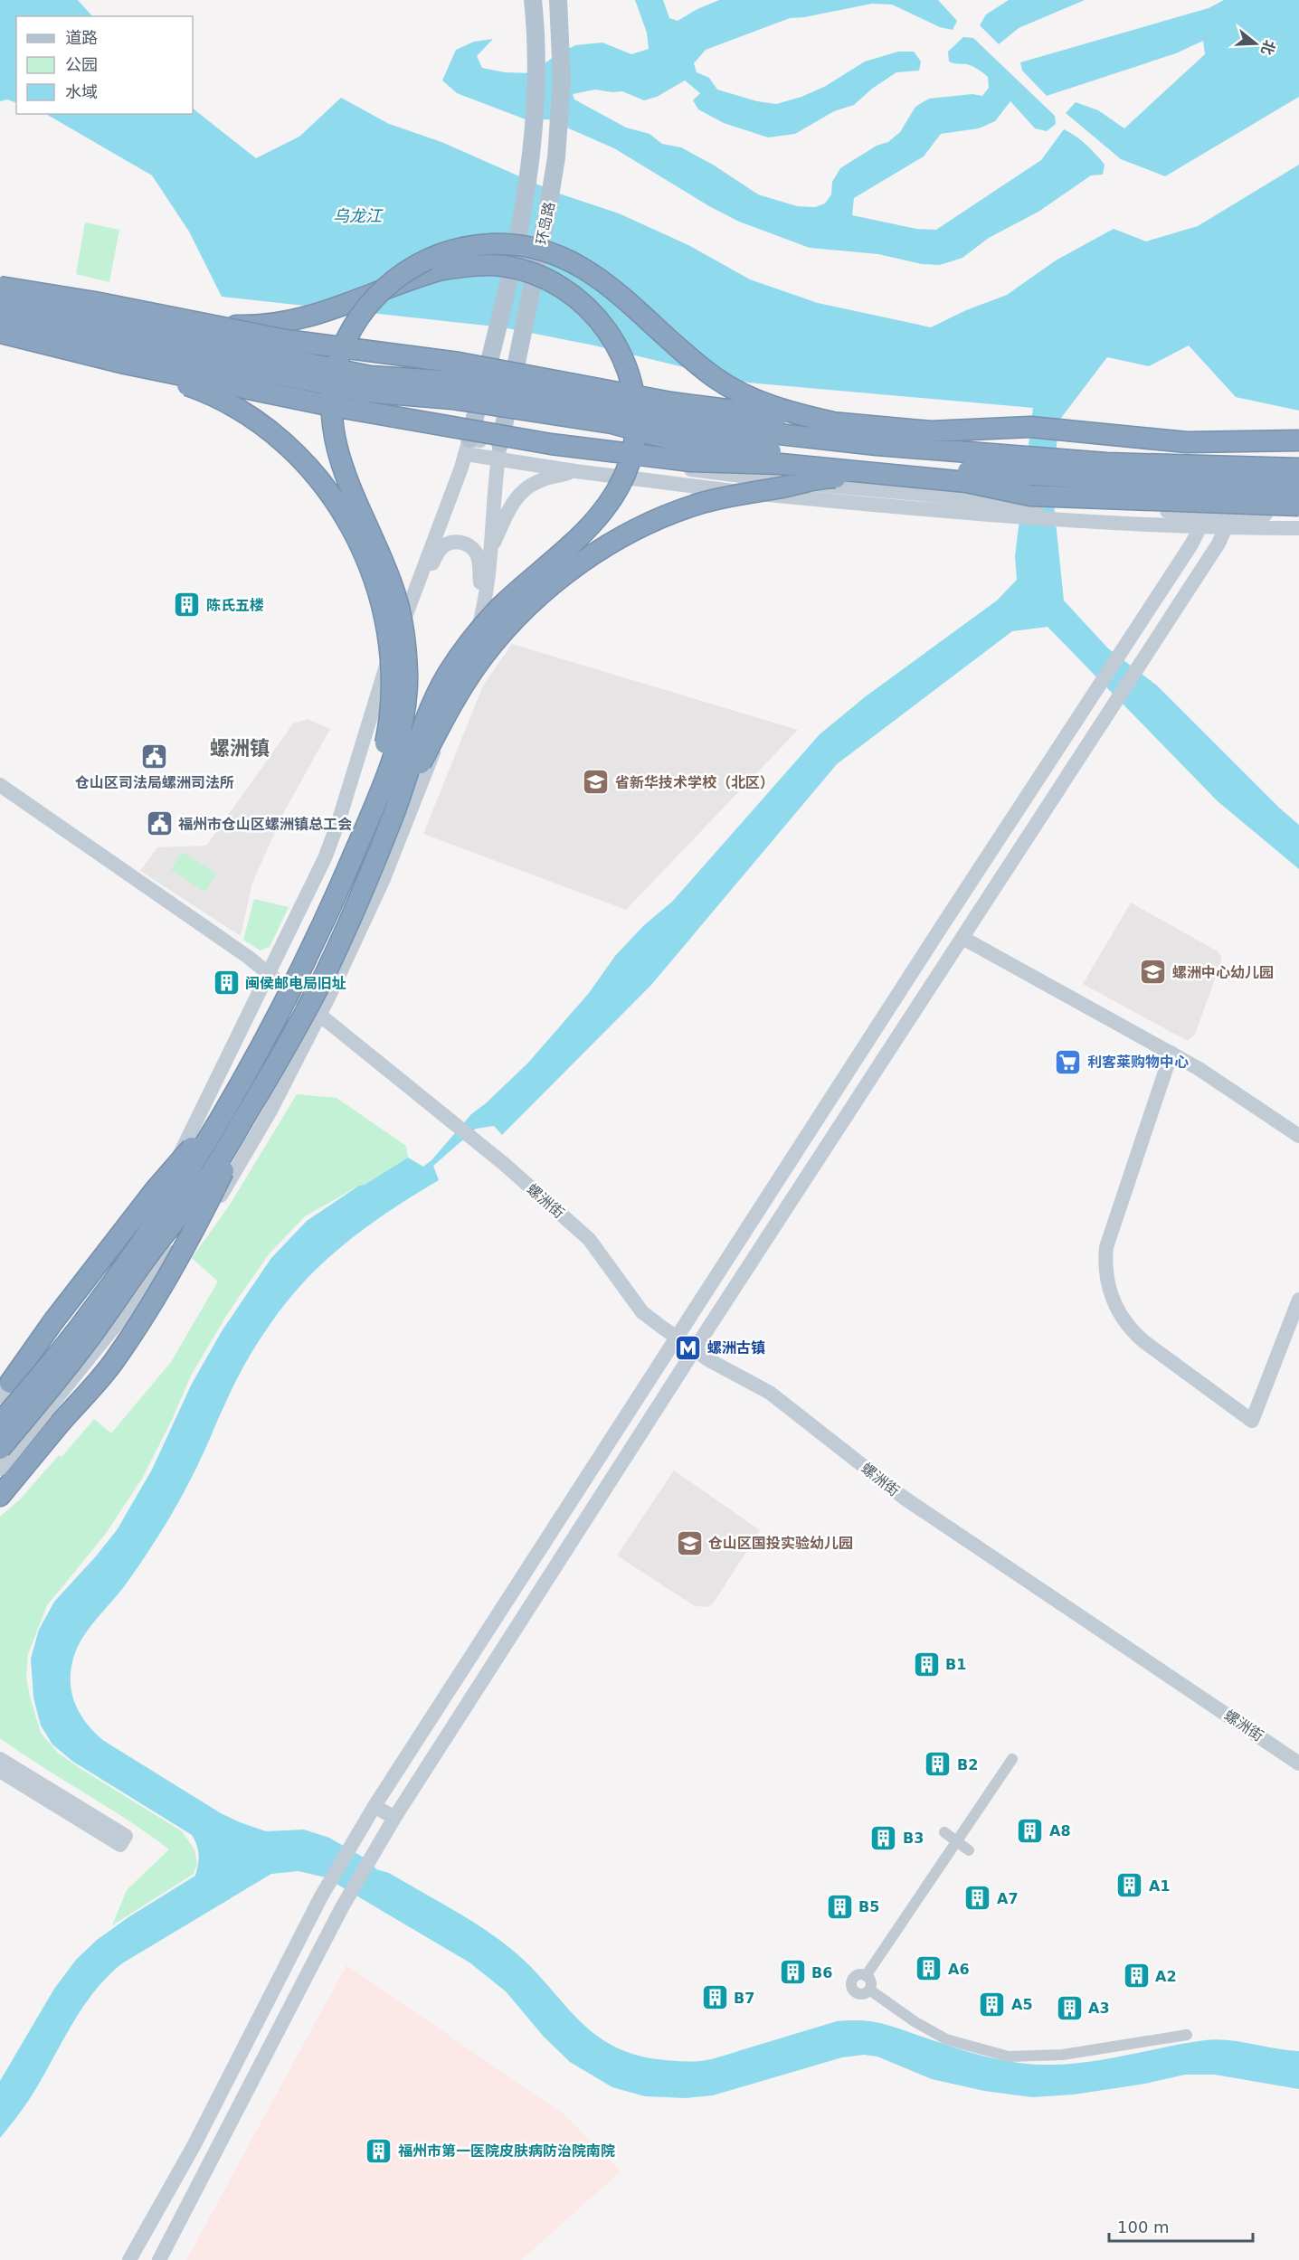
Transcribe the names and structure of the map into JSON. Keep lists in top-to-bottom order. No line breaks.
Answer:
{"streets":{"main road":["环岛路"],"street":["螺洲街"]},"districts":["螺洲镇"],"water":["乌龙江"],"places":{"building":["陈氏五楼","闽侯邮电局旧址","B1","B2","A8","B3","A1","A7","B5","A6","B6","A2","B7","A5","A3","福州市第一医院皮肤病防治院南院"],"public building":["仓山区司法局螺洲司法所","福州市仓山区螺洲镇总工会"],"school or university":["省新华技术学校（北区）","螺洲中心幼儿园","仓山区国投实验幼儿园"],"supermarket":["利客莱购物中心"],"metro station":["螺洲古镇"]},"legend":["道路","公园","水域"],"scale_bar":"100 m","north":"right"}
